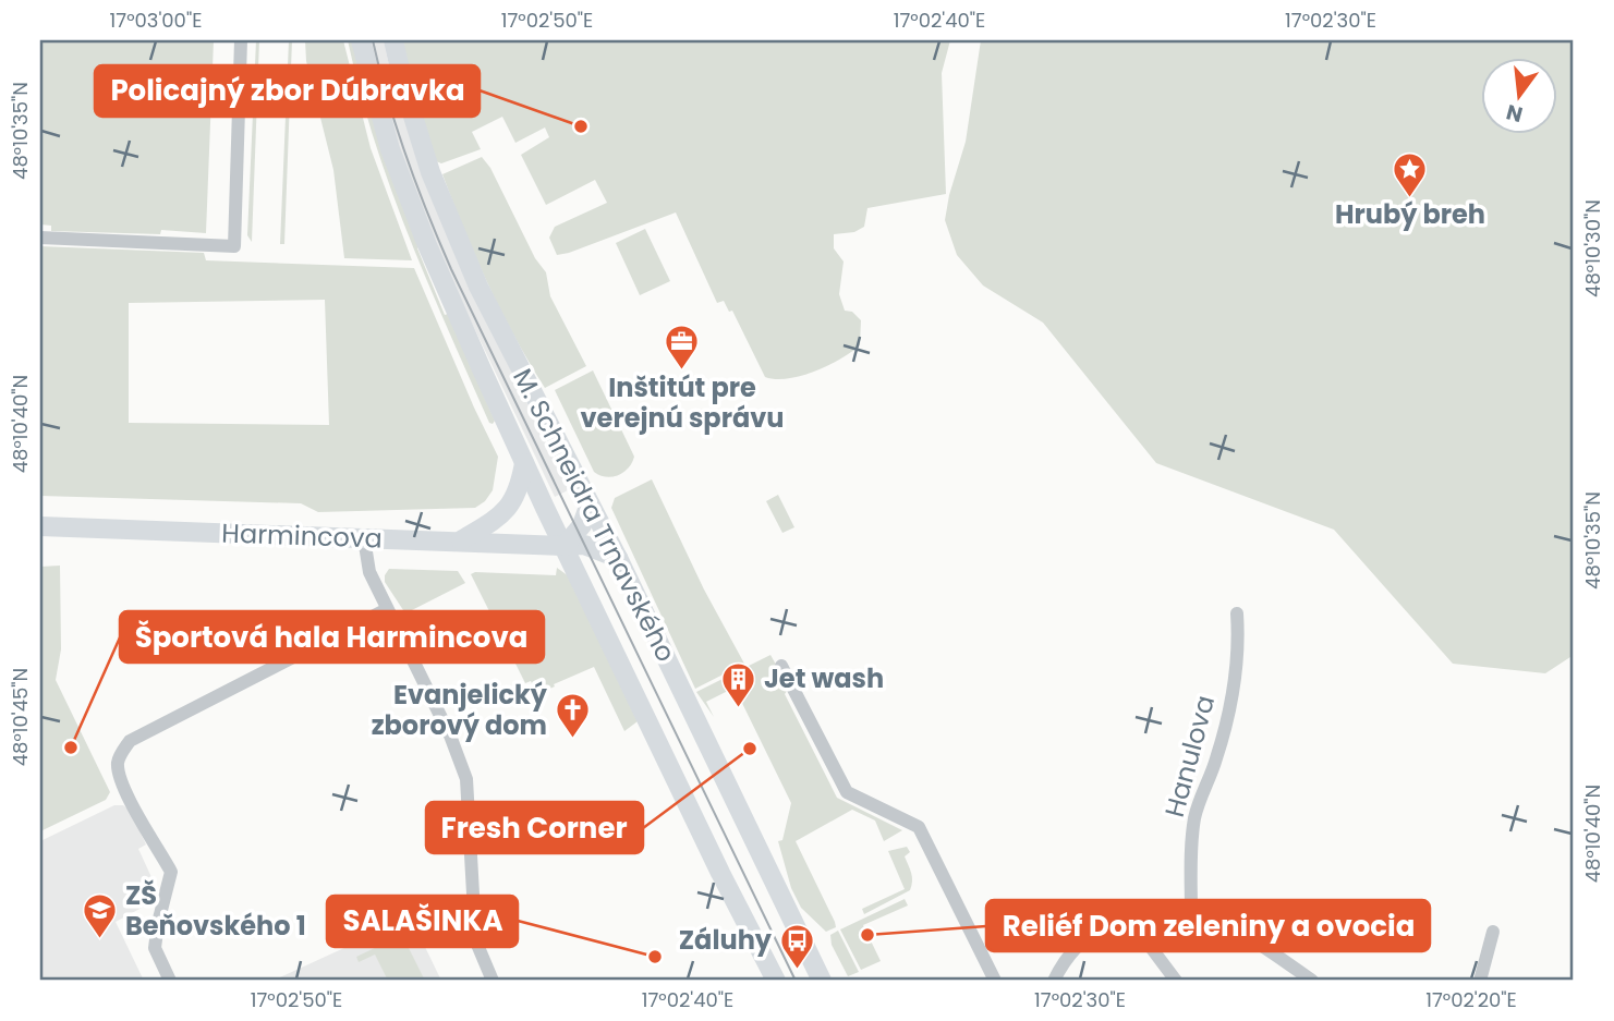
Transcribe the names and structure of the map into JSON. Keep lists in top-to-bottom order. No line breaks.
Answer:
{"streets":{"main road":["M. Schneidra Trnavského","Harmincova"],"street":["Hanulova"]},"crossings":[["M. Schneidra Trnavského","Harmincova"]],"places":{"other":["Policajný zbor Dúbravka","Športová hala Harmincova","Fresh Corner","Reliéf Dom zeleniny a ovocia","SALAŠINKA"],"place":["Hrubý breh"],"office":["Inštitút pre verejnú správu"],"building":["Jet wash"],"church":["Evanjelický zborový dom"],"school or university":["ZŠ Beňovského 1"],"bus stop":["Záluhy"]},"north":"bottom","coordinates":["17°03'00\"E","17°02'50\"E","17°02'40\"E","17°02'30\"E","48°10'35\"N","48°10'30\"N","48°10'40\"N","48°10'45\"N","17°02'20\"E"]}
